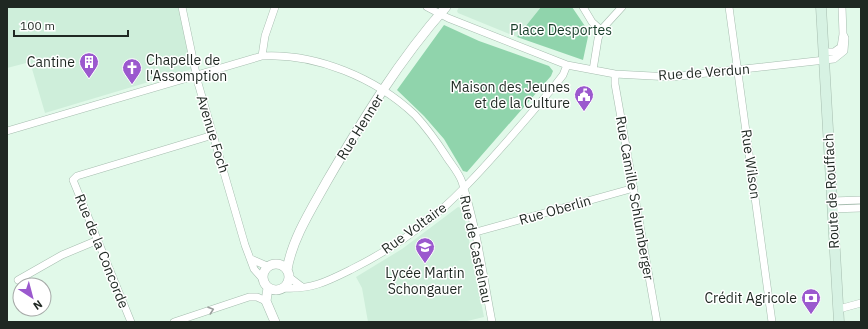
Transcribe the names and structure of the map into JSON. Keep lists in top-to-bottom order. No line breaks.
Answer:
{"streets":{"main road":["Route de Rouffach"],"street":["Rue de Verdun","Rue Henner","Avenue Foch","Rue Wilson","Rue Camille Schlumberger","Rue Oberlin","Rue Voltaire","Rue de Castelnau","Rue de la Concorde"]},"crossings":[["Rue de Verdun","Rue Henner"],["Rue de Verdun","Rue Wilson"],["Rue de Verdun","Route de Rouffach"],["Rue de Verdun","Rue Camille Schlumberger"],["Rue de Verdun","Rue Voltaire"],["Rue Henner","Avenue Foch"],["Rue Henner","Rue Voltaire"],["Rue Henner","Rue de Castelnau"],["Avenue Foch","Rue Voltaire"],["Avenue Foch","Rue de Castelnau"],["Avenue Foch","Rue de la Concorde"],["Rue Camille Schlumberger","Rue Oberlin"],["Rue Oberlin","Rue de Castelnau"],["Rue Voltaire","Rue de Castelnau"]],"parks":["Place Desportes"],"places":{"building":["Cantine"],"church":["Chapelle de l'Assomption"],"public building":["Maison des Jeunes et de la Culture"],"school or university":["Lycée Martin Schongauer"],"bank":["Crédit Agricole"]},"scale_bar":"100 m","north":"bottom right"}
